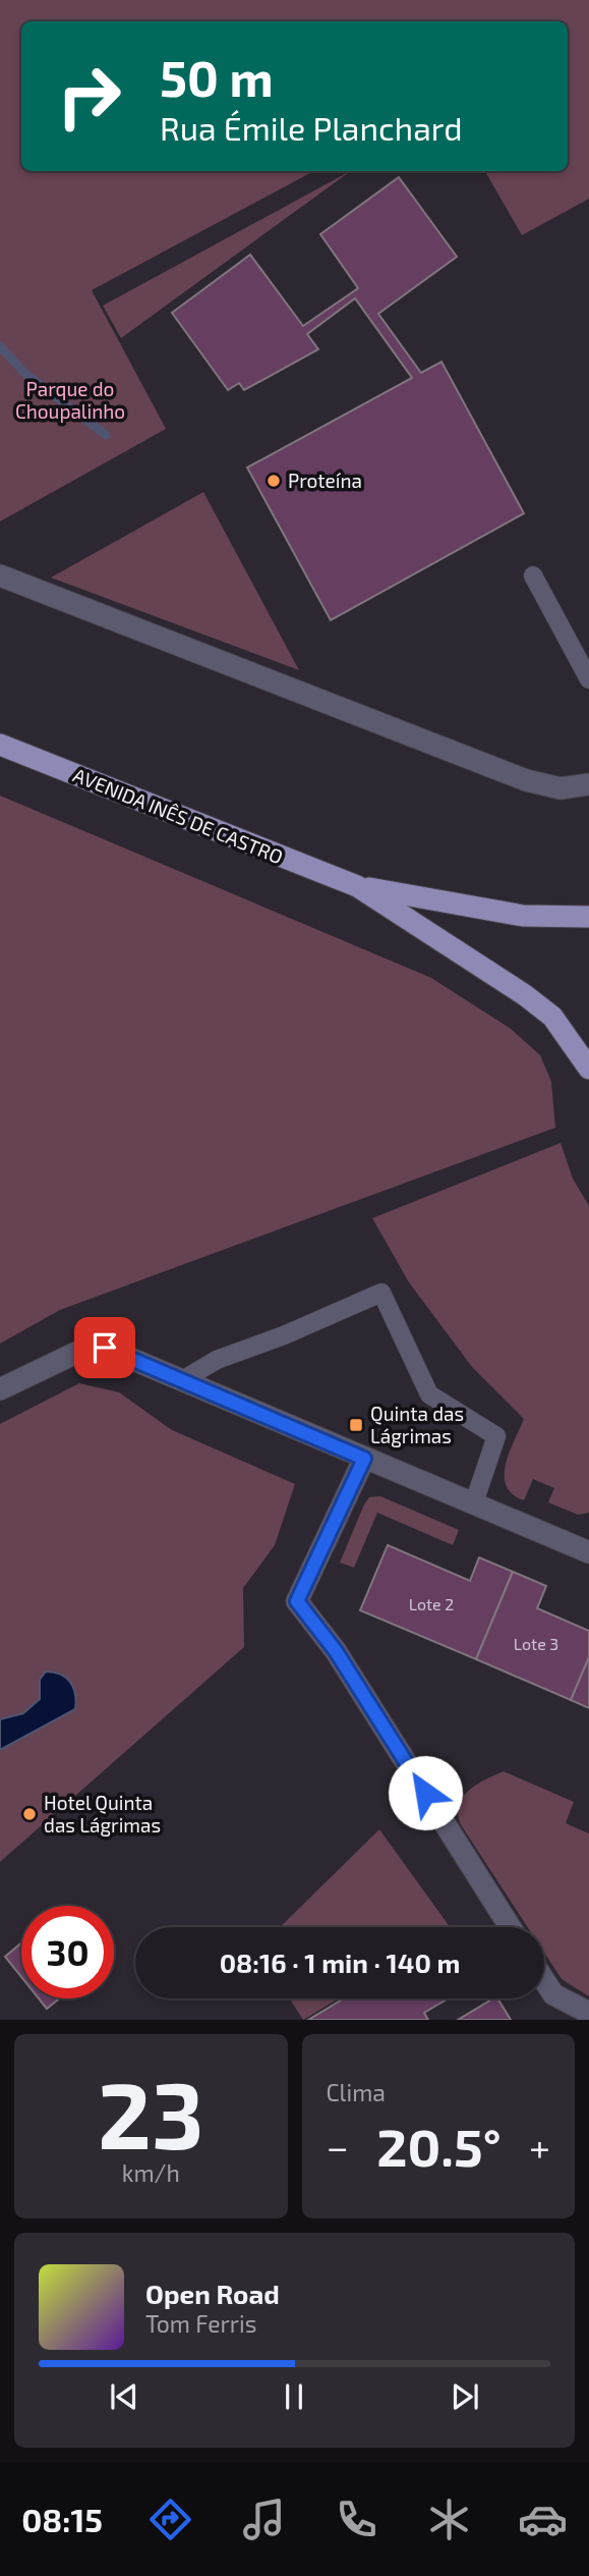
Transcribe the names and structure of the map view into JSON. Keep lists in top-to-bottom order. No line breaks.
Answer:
{"streets":{"main road":["AVENIDA INÊS DE CASTRO"]},"parks":["Parque do Choupalinho"],"places":{"other":["Proteína","Hotel Quinta das Lágrimas"],"transit":["Quinta das Lágrimas"]},"house_numbers":["Lote 2","Lote 3"],"page":{"turn":["50 m","Rua Émile Planchard"],"limit":"30","trip":"08:16 · 1 min · 140 m","tile":[["23","km/h"],"Clima"],"heat":["−","20.5°","+"],"song":["Open Road","Tom Ferris"],"tabs":"08:15"}}
